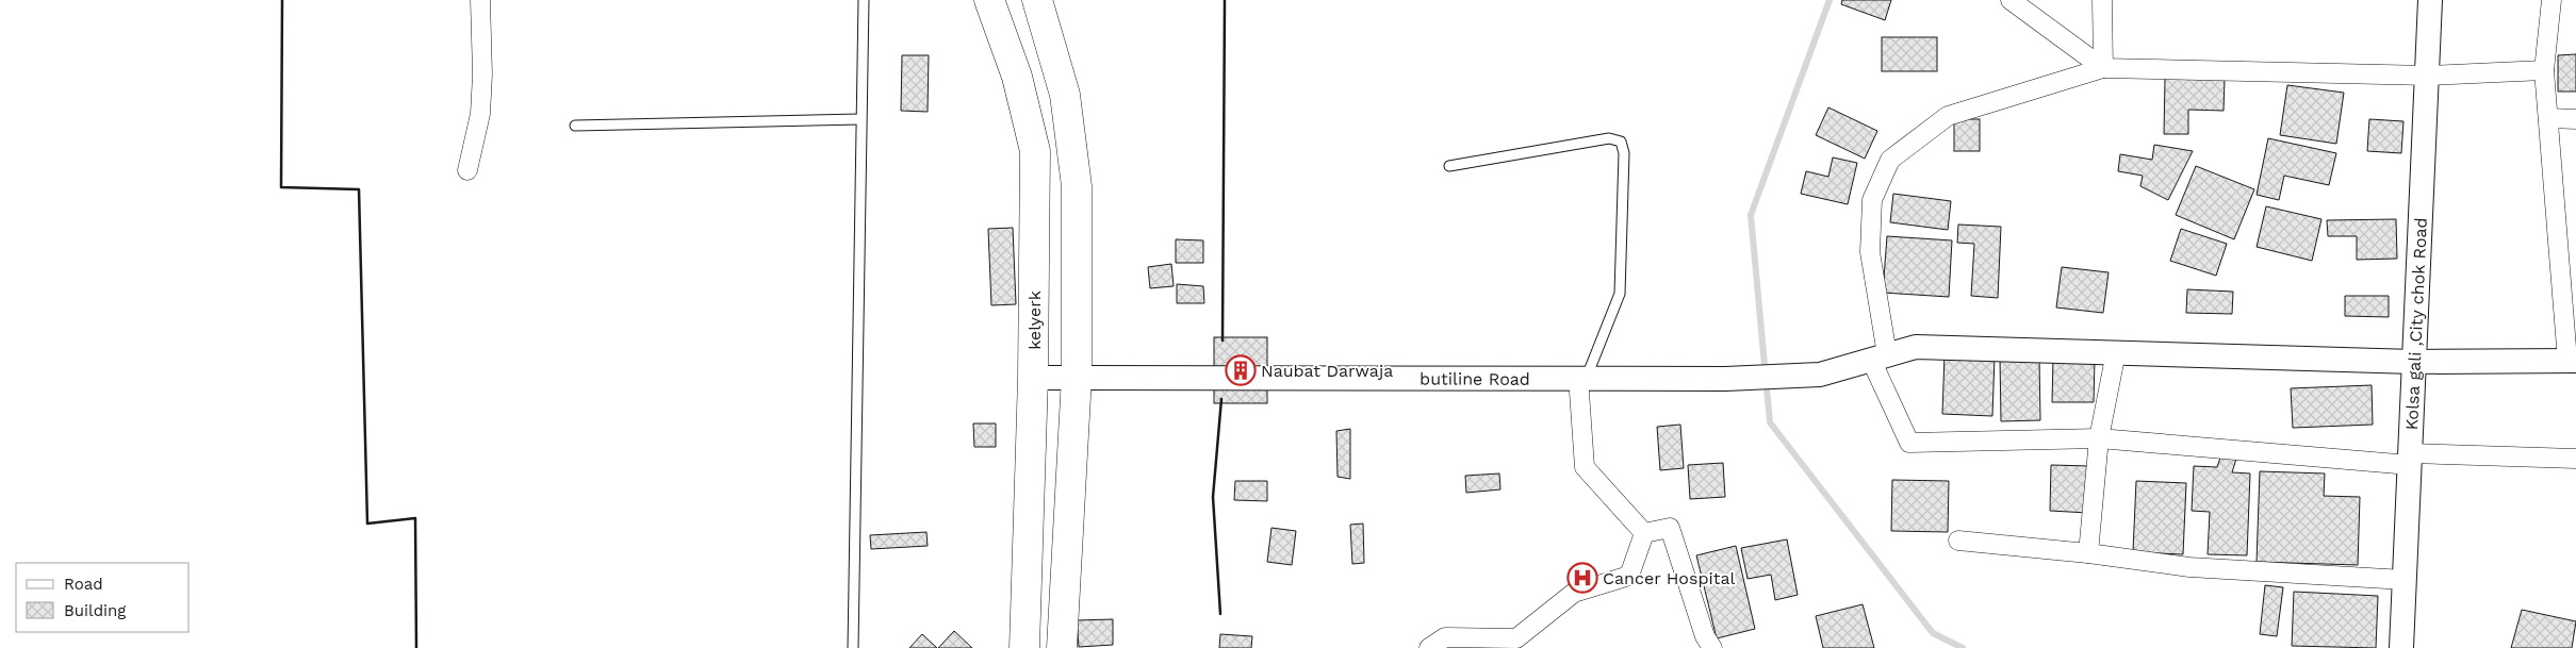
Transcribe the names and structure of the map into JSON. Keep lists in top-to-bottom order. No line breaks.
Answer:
{"streets":{"main road":["kelyerk"],"street":["Kolsa gali ,City chok Road","butiline Road"]},"crossings":[["kelyerk","butiline Road"],["Kolsa gali ,City chok Road","butiline Road"]],"places":{"building":["Naubat Darwaja"],"hospital":["Cancer Hospital"]},"legend":["Road","Building"]}
